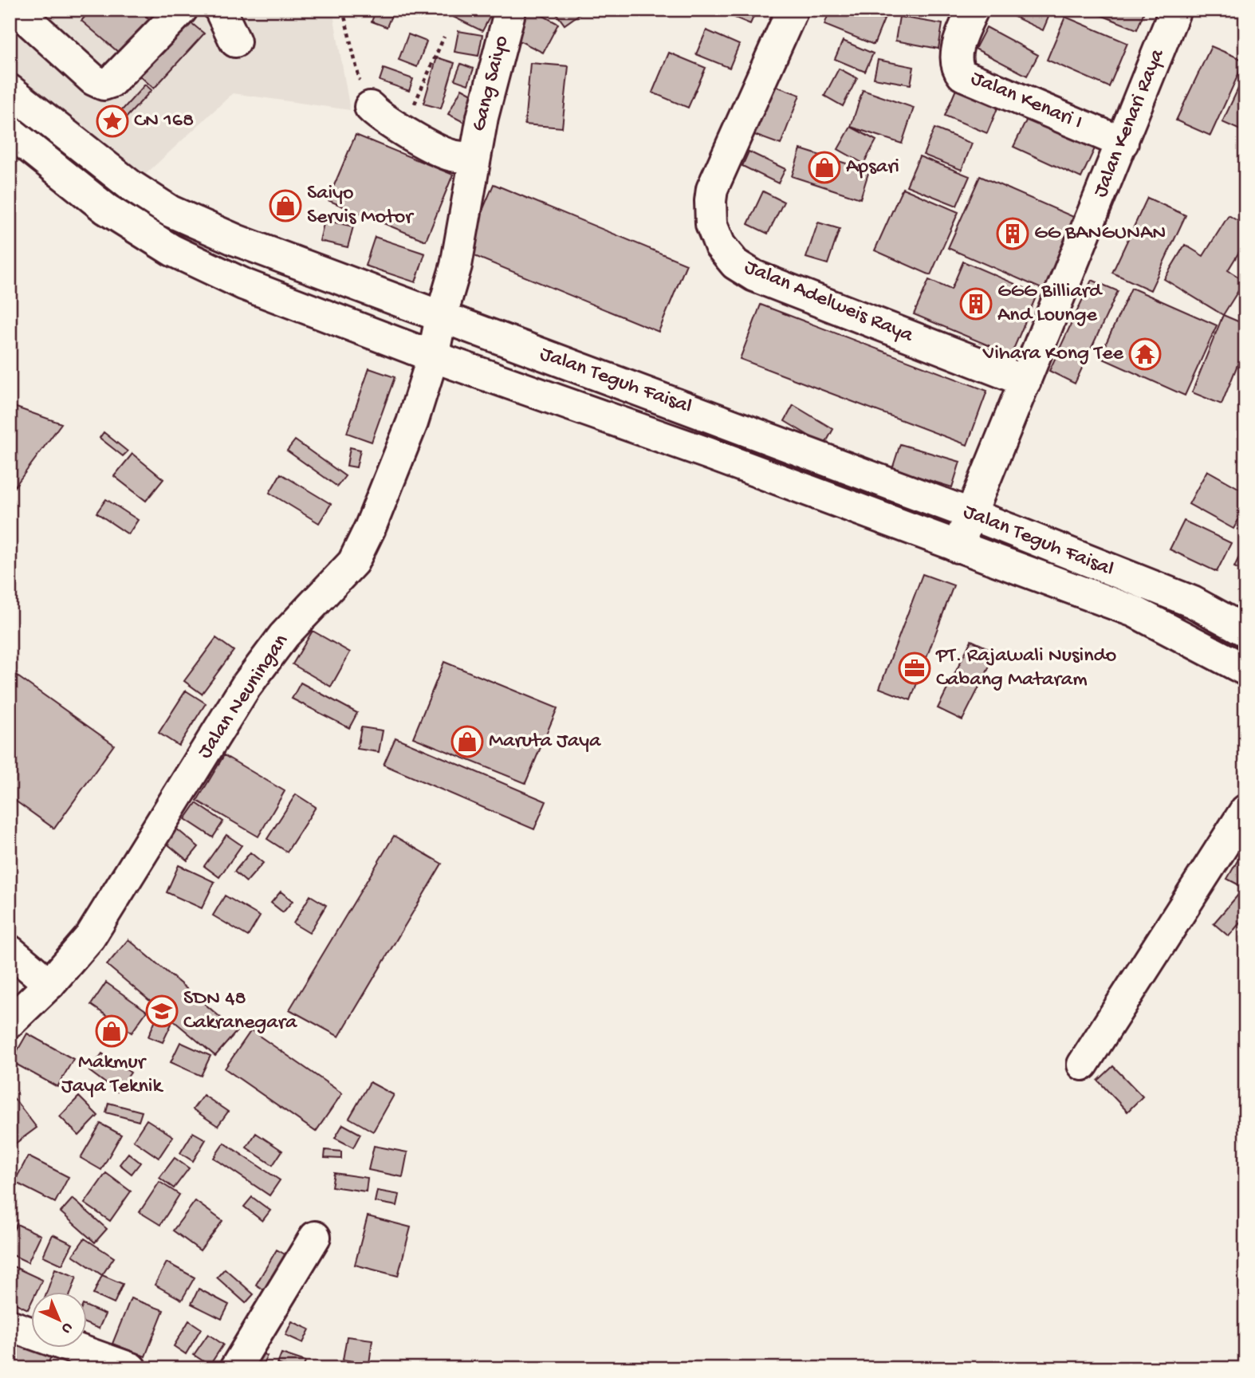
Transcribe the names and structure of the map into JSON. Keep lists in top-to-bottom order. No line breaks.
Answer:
{"streets":{"main road":["Gang Saiyo","Jalan Kenari I","Jalan Kenari Raya","Jalan Adelweis Raya","Jalan Teguh Faisal","Jalan Neuningan"]},"crossings":[["Gang Saiyo","Jalan Teguh Faisal"],["Gang Saiyo","Jalan Neuningan"],["Jalan Kenari I","Jalan Kenari Raya"],["Jalan Kenari Raya","Jalan Adelweis Raya"],["Jalan Kenari Raya","Jalan Teguh Faisal"],["Jalan Teguh Faisal","Jalan Neuningan"]],"places":{"place":["CN 168"],"shop":["Apsari","Saiyo Servis Motor","Maruta Jaya","Makmur Jaya Teknik"],"building":["GG BANGUNAN","GGG Billiard And Lounge"],"temple":["Vihara Kong Tee"],"office":["PT. Rajawali Nusindo Cabang Mataram"],"school or university":["SDN 48 Cakranegara"]},"north":"bottom right"}
